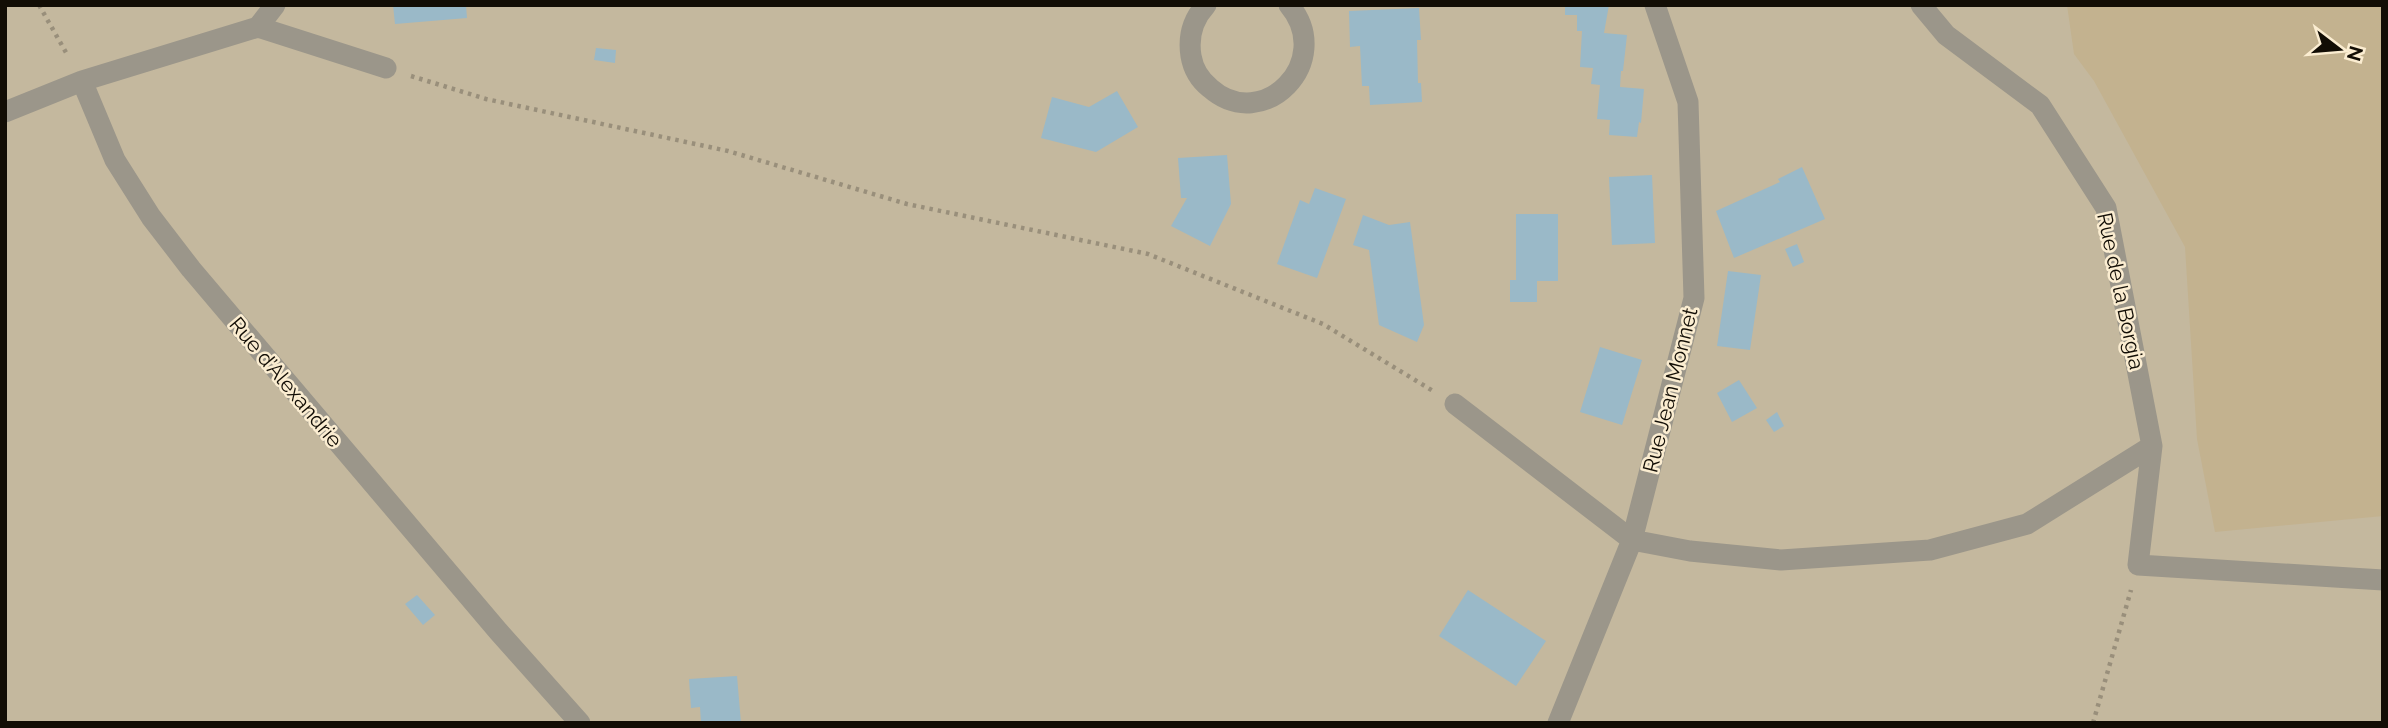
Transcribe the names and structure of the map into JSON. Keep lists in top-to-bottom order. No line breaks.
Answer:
{"streets":{"street":["Rue de la Borgia","Rue d’Alexandrie","Rue Jean Monnet"]},"north":"right"}
